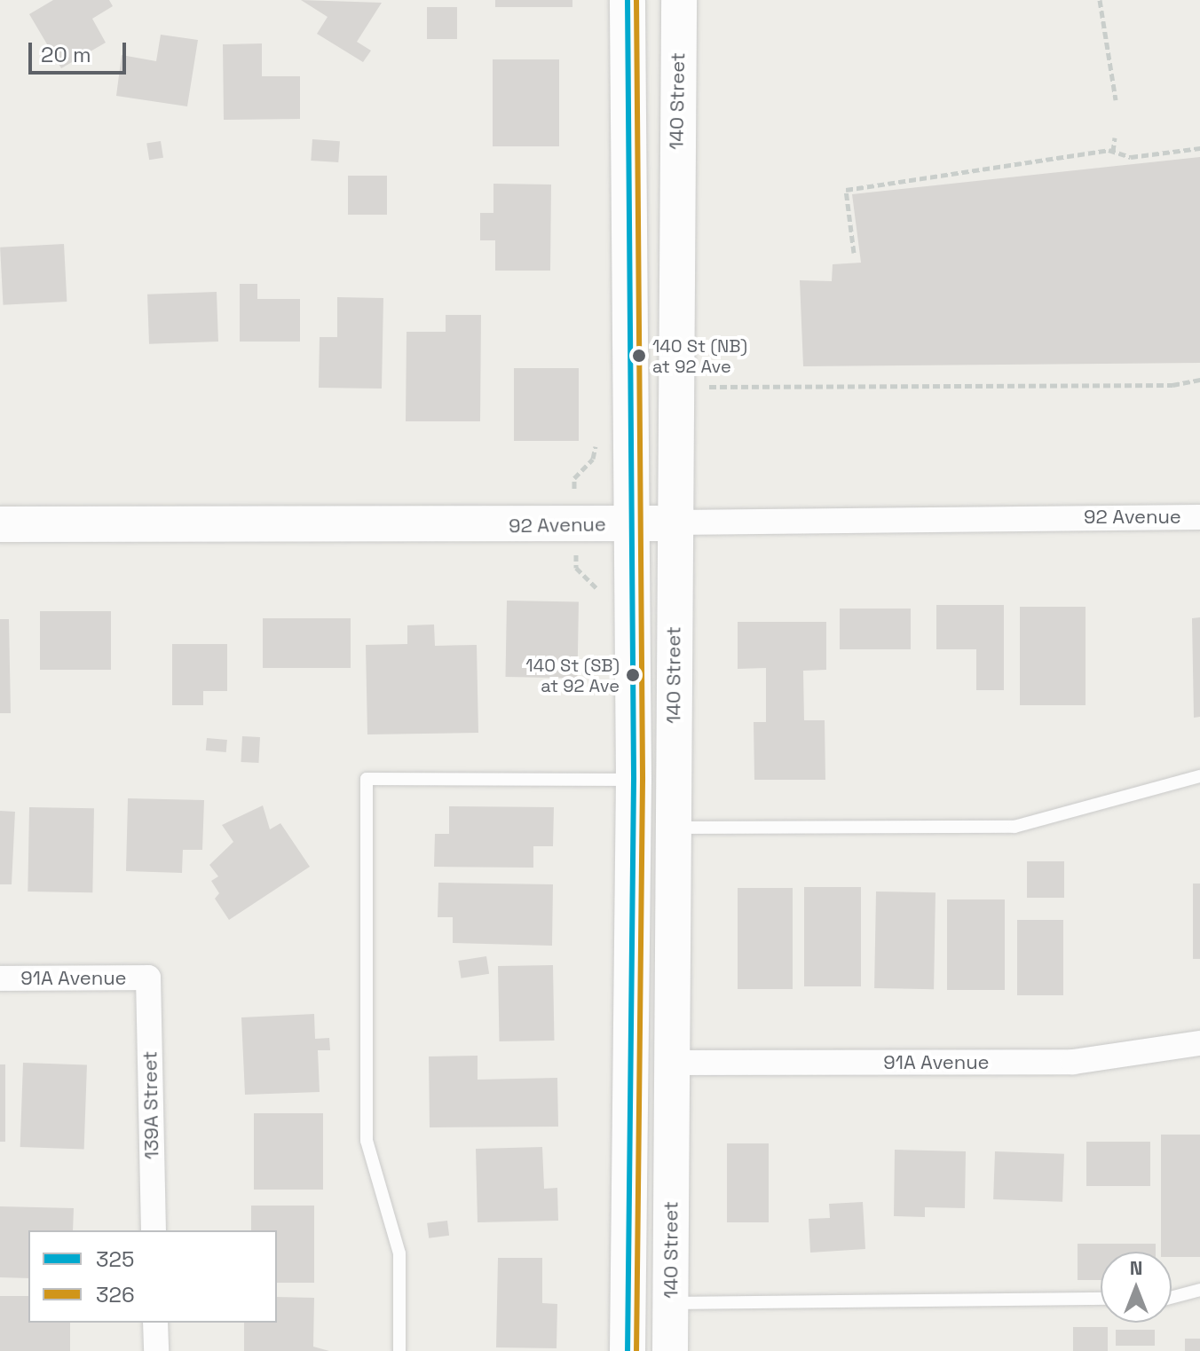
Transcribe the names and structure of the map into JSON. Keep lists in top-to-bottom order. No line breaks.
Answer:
{"streets":{"main road":["140 Street","92 Avenue"],"street":["91A Avenue","139A Street"]},"crossings":[["140 Street","92 Avenue"],["140 Street","91A Avenue"],["91A Avenue","139A Street"]],"places":["140 St (NB) at 92 Ave","140 St (SB) at 92 Ave"],"lines":["transit line 325","transit line 326"],"legend":["325","326"],"scale_bar":"20 m","north":"top"}
